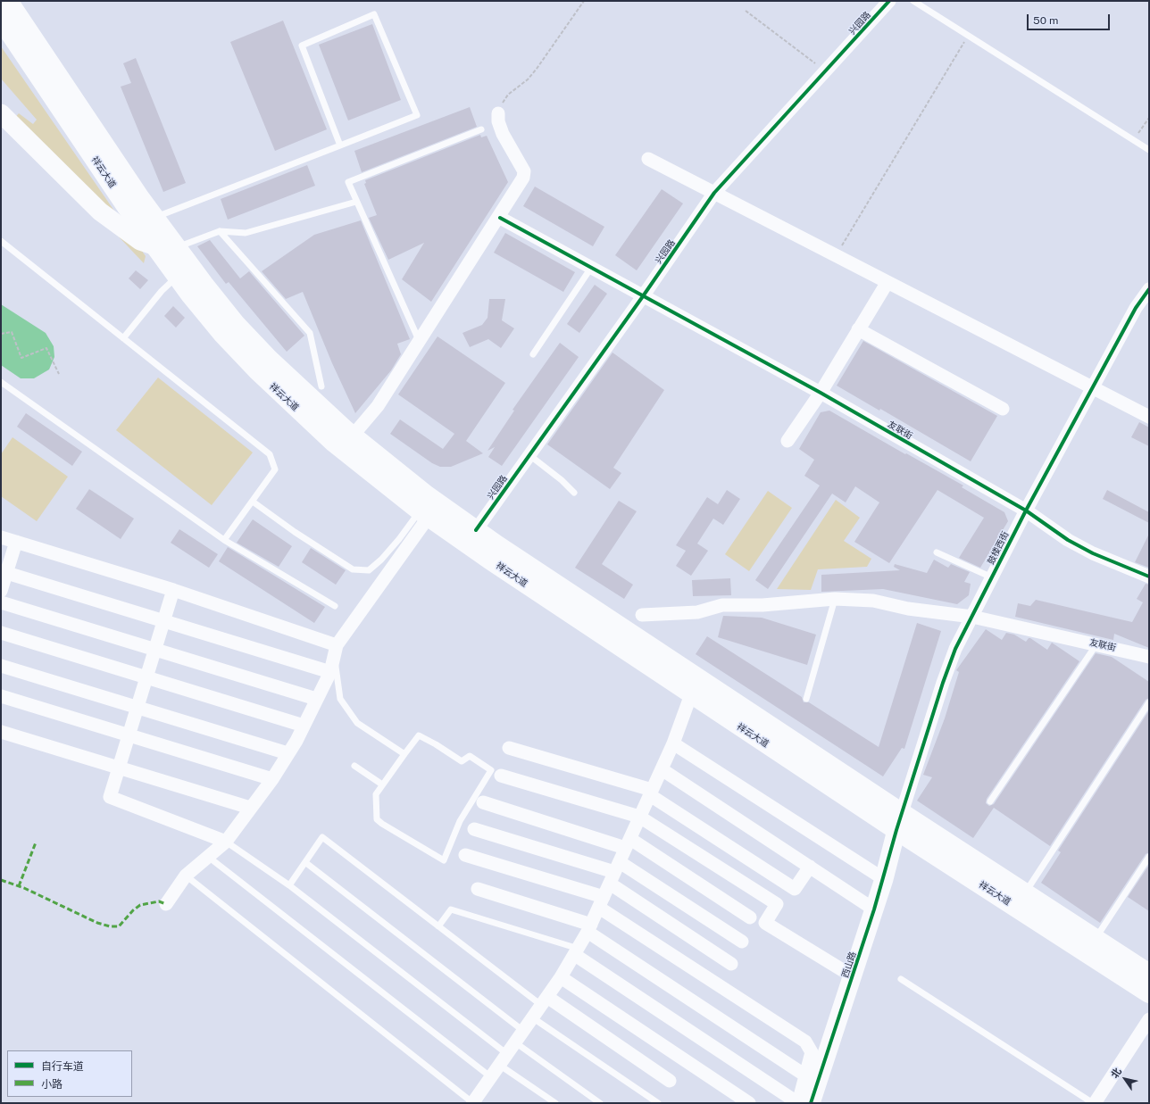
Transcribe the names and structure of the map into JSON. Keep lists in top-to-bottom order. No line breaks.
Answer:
{"streets":{"highway":["祥云大道"],"street":["兴园路","友联街","鼓楼西街","西山路"]},"crossings":[["兴园路","祥云大道"],["兴园路","友联街"],["祥云大道","鼓楼西街"],["祥云大道","西山路"],["友联街","鼓楼西街"],["鼓楼西街","西山路"]],"legend":["自行车道","小路"],"scale_bar":"50 m","north":"top left"}
